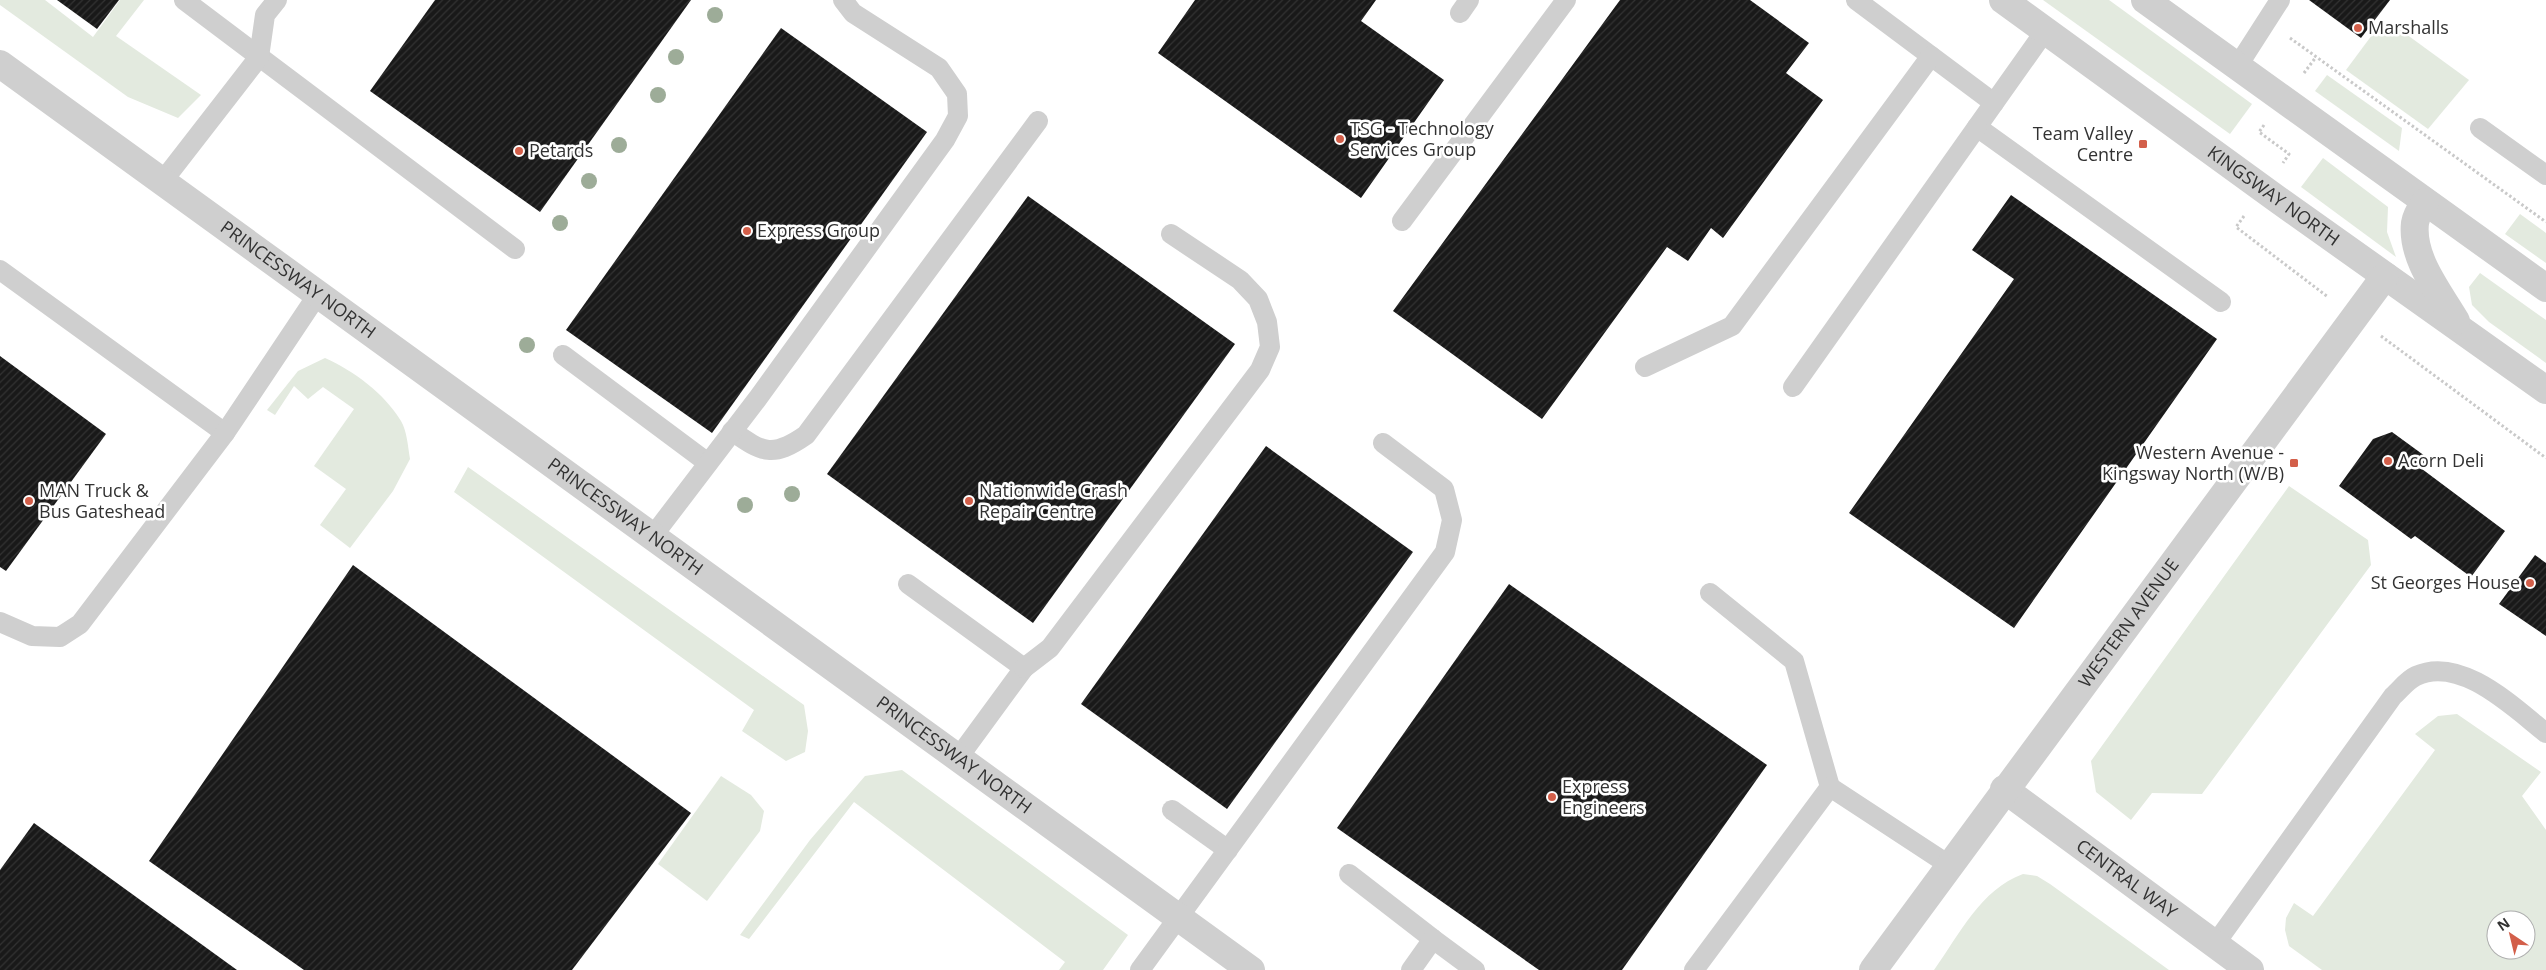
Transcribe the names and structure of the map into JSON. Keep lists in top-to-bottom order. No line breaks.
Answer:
{"streets":{"street":["KINGSWAY NORTH","PRINCESSWAY NORTH","WESTERN AVENUE","CENTRAL WAY"]},"crossings":[["KINGSWAY NORTH","WESTERN AVENUE"],["WESTERN AVENUE","CENTRAL WAY"]],"places":{"other":["Marshalls","TSG - Technology Services Group","Petards","Express Group","Acorn Deli","MAN Truck & Bus Gateshead","Nationwide Crash Repair Centre","St Georges House","Express Engineers"],"transit":["Team Valley Centre","Western Avenue - Kingsway North (W/B)"]},"north":"top left"}
